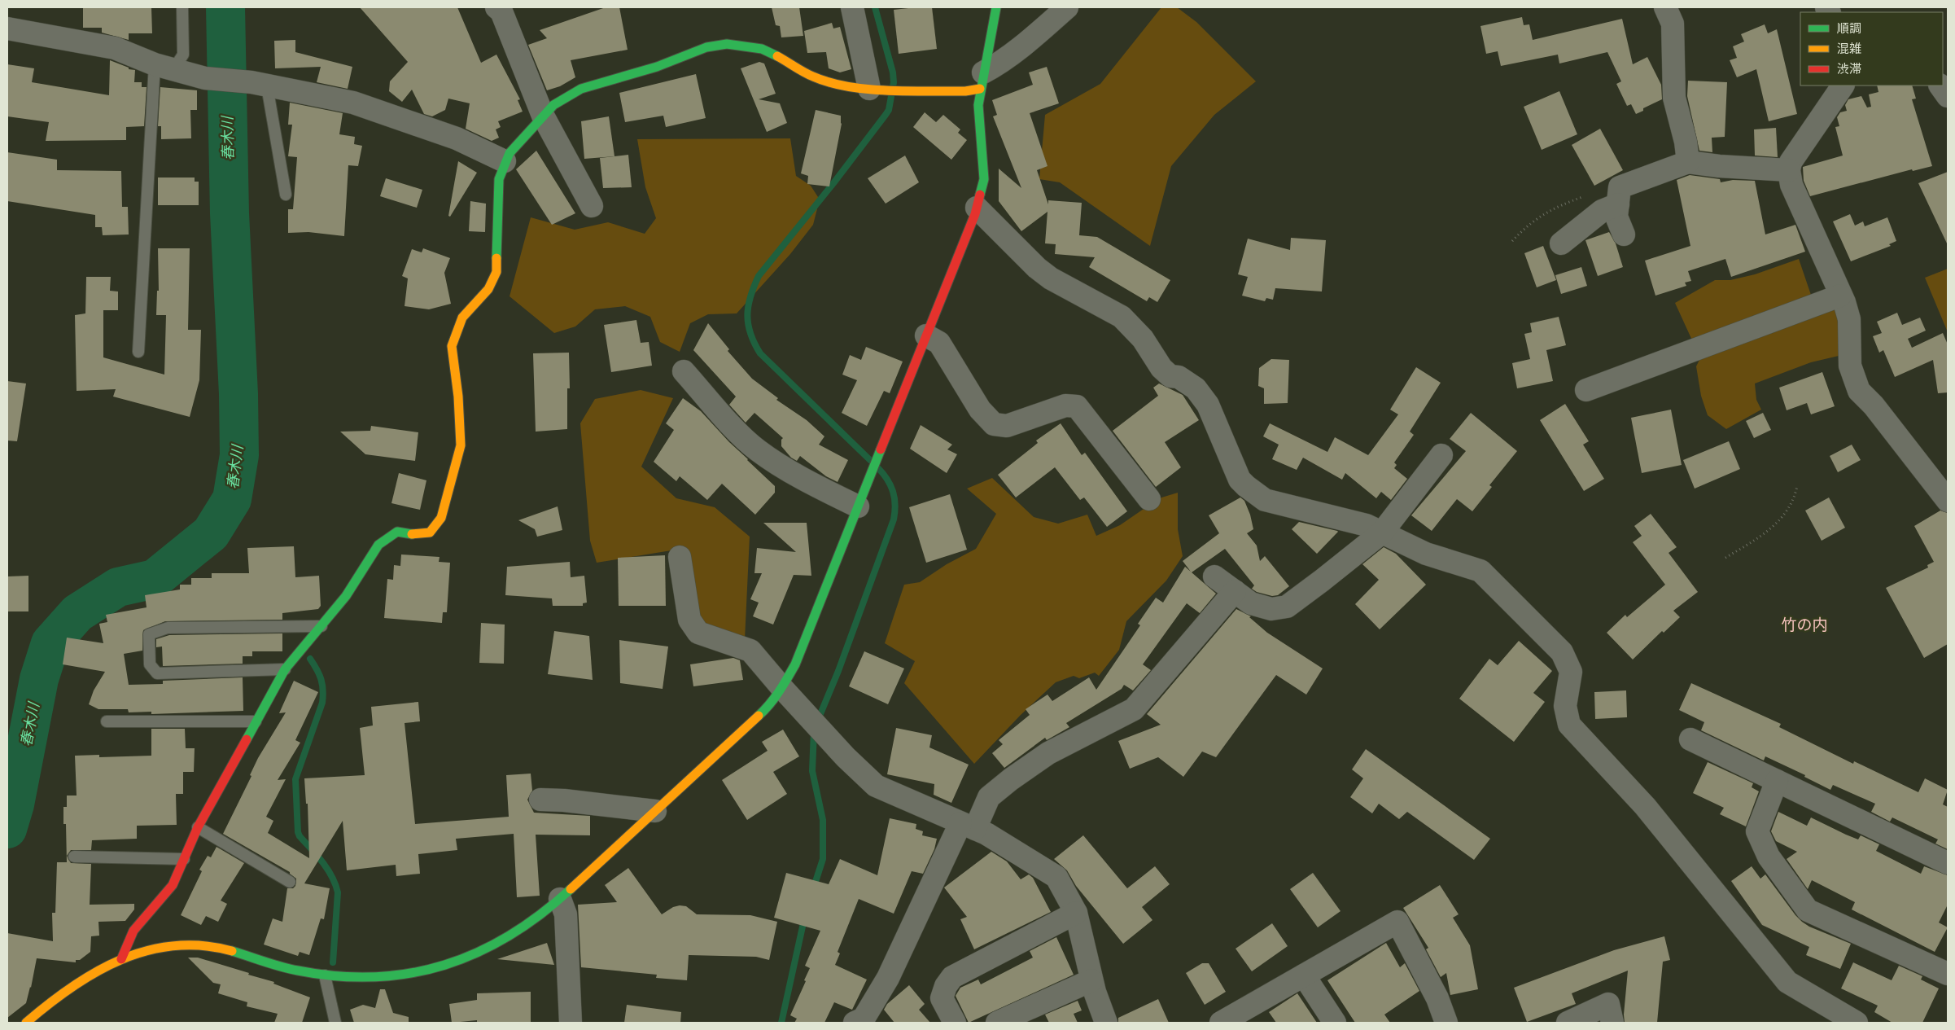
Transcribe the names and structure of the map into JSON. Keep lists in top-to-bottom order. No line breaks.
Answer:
{"districts":["竹の内"],"water":["春木川"],"legend":["順調","混雑","渋滞"]}
